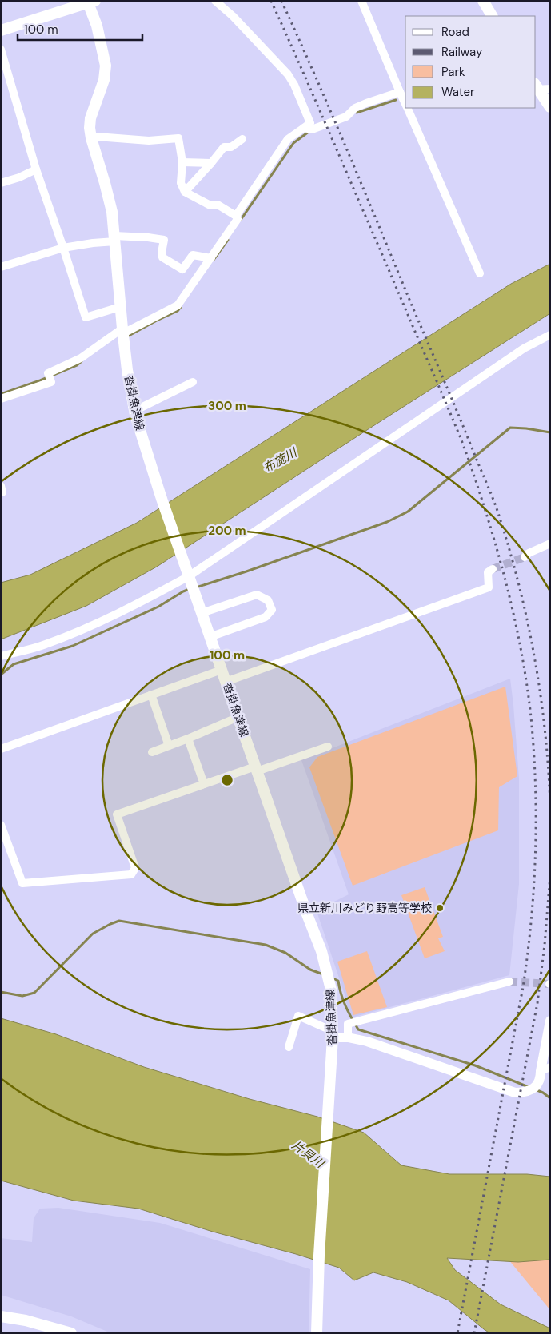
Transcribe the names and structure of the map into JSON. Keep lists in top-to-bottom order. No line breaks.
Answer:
{"streets":{"main road":["沓掛魚津線"]},"water":["布施川","片貝川"],"places":["県立新川みどり野高等学校"],"legend":["Road","Railway","Park","Water"],"scale_bar":"100 m","rings":["300 m","200 m","100 m"]}
